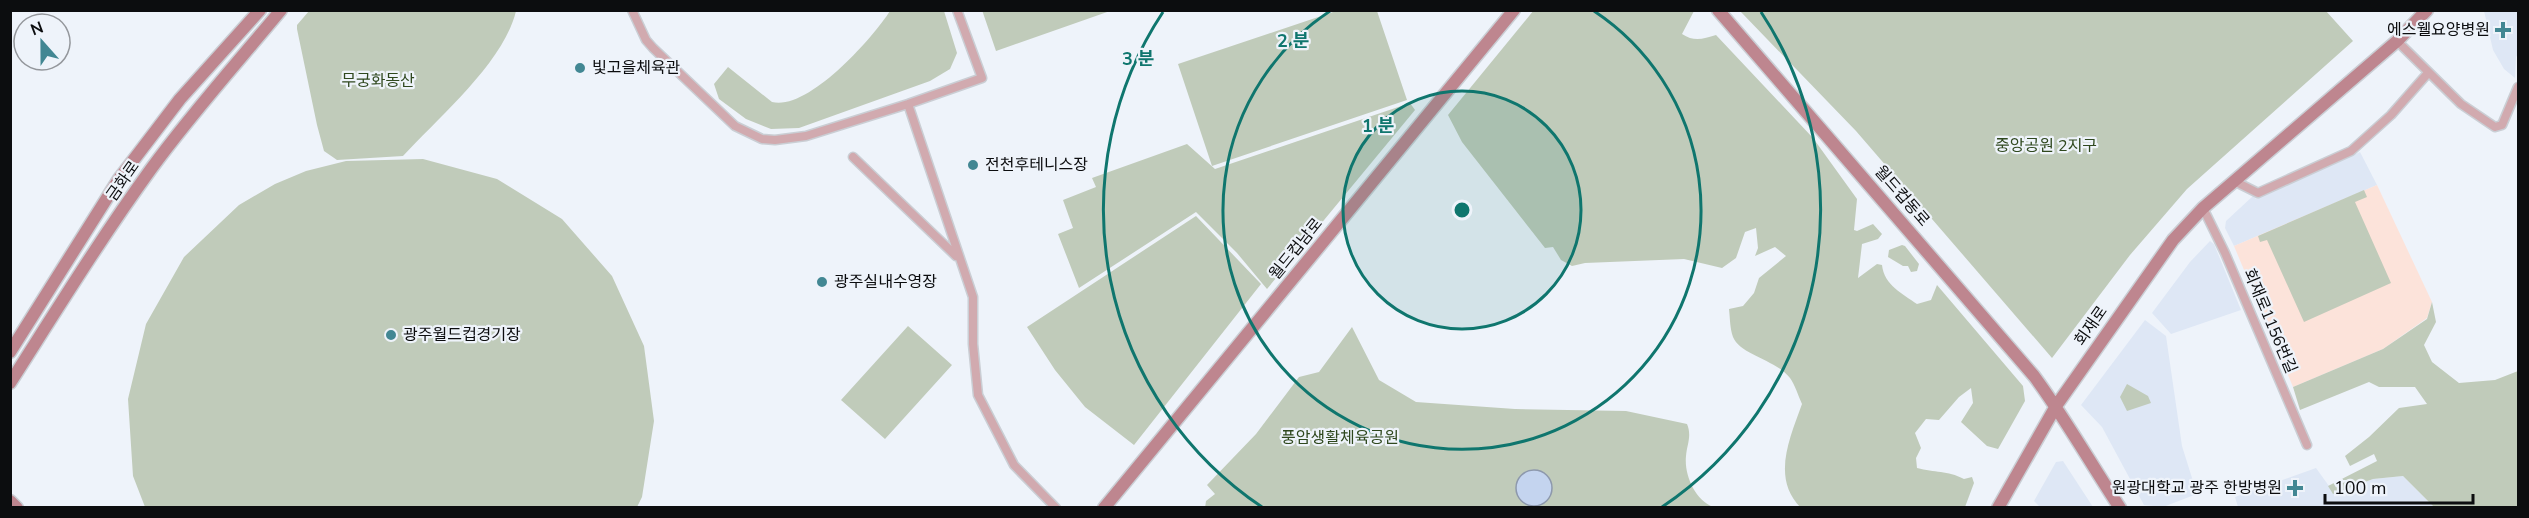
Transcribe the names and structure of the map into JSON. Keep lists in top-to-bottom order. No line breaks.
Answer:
{"streets":{"main road":["금화로","월드컵동로","월드컵남로","회재로"],"street":["회재로1156번길"]},"crossings":[["월드컵동로","회재로"],["회재로1156번길","회재로"]],"parks":["무궁화동산","중앙공원 2지구","풍암생활체육공원"],"places":{"health":["에스웰요양병원","원광대학교 광주 한방병원"],"other":["빛고을체육관","전천후테니스장","광주실내수영장","광주월드컵경기장"]},"scale_bar":"100 m","north":"top","rings":["2 분","3 분","1 분"]}
